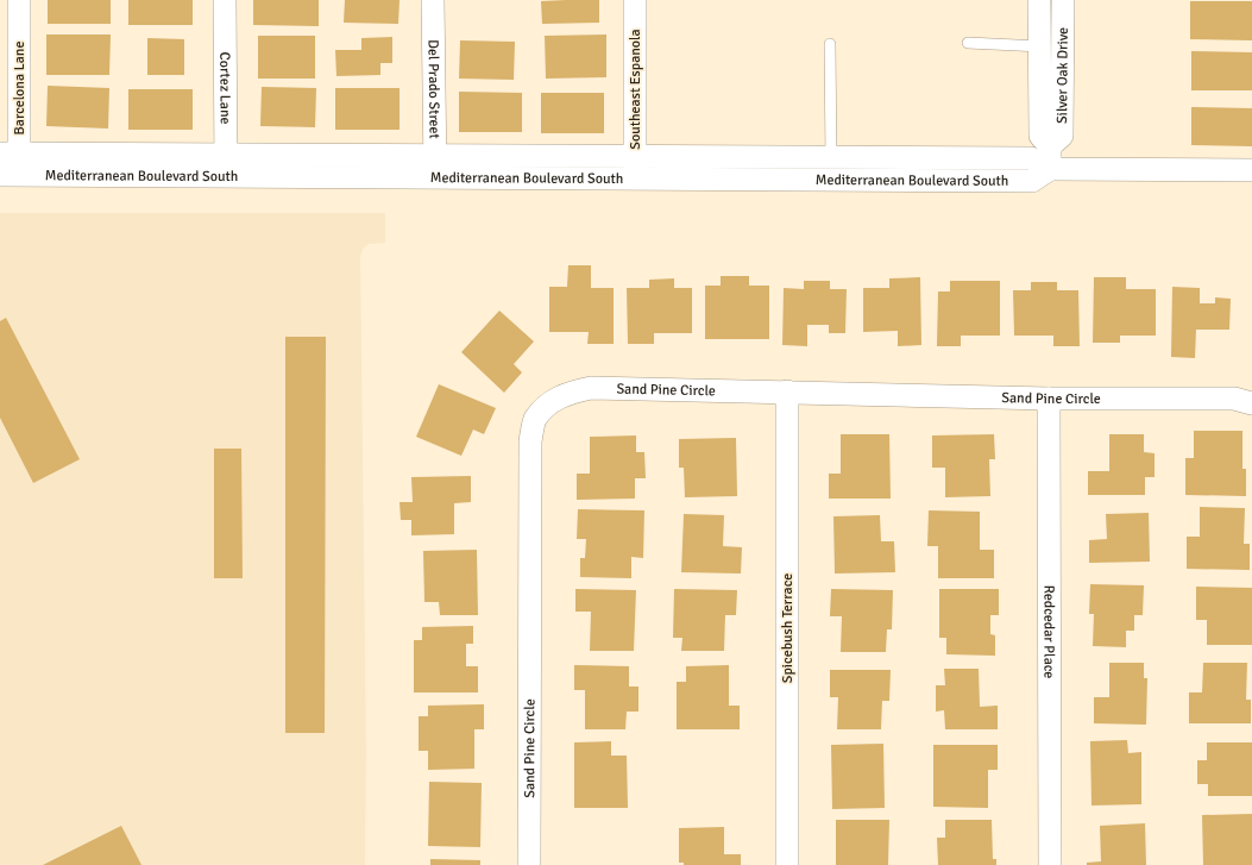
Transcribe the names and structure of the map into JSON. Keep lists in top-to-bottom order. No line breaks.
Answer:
{"streets":{"street":["Silver Oak Drive","Barcelona Lane","Cortez Lane","Del Prado Street","Southeast Espanola","Mediterranean Boulevard South","Sand Pine Circle","Spicebush Terrace","Redcedar Place"]},"crossings":[["Silver Oak Drive","Mediterranean Boulevard South"],["Barcelona Lane","Mediterranean Boulevard South"],["Cortez Lane","Mediterranean Boulevard South"],["Del Prado Street","Mediterranean Boulevard South"],["Southeast Espanola","Mediterranean Boulevard South"],["Sand Pine Circle","Spicebush Terrace"],["Sand Pine Circle","Redcedar Place"]]}
